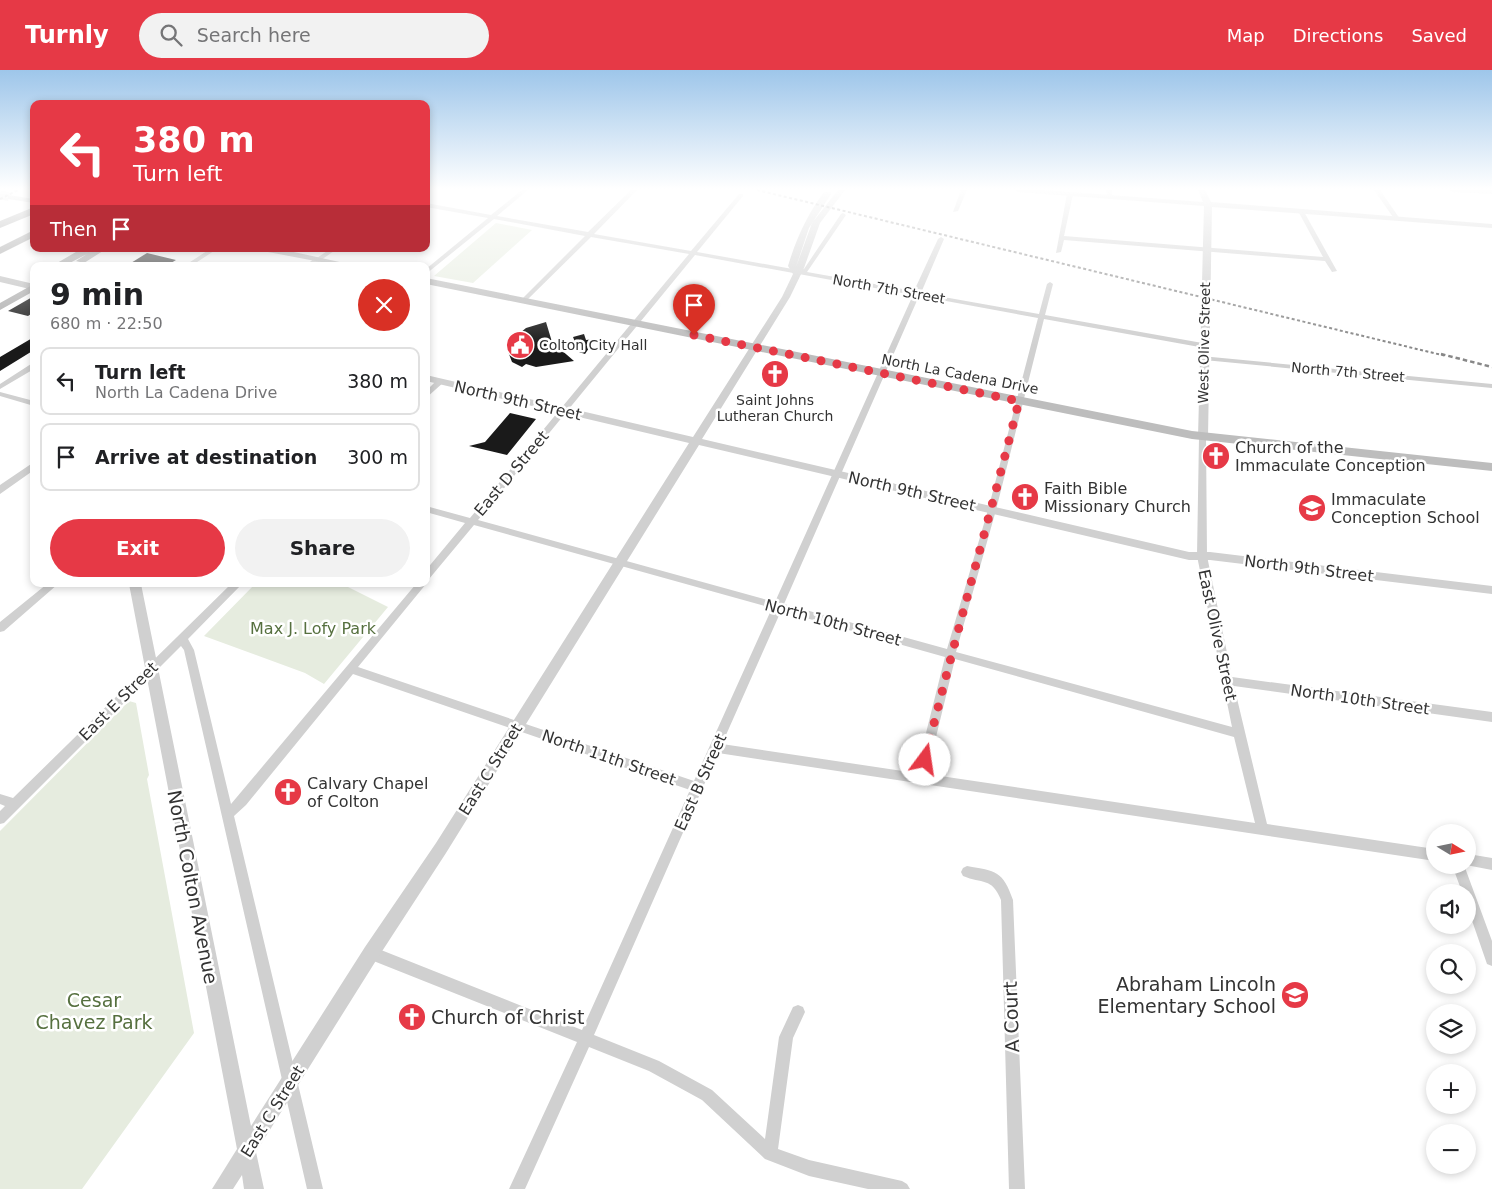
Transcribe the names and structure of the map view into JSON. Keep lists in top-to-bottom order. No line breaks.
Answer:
{"streets":{"main road":["North La Cadena Drive"],"street":["North 7th Street","West Olive Street","North 9th Street","East D Street","North 10th Street","East Olive Street","East E Street","North 11th Street","East C Street","East B Street","North Colton Avenue","A Court"]},"crossings":[["North 7th Street","West Olive Street"],["North 7th Street","East D Street"],["North 7th Street","East C Street"],["North 7th Street","East B Street"],["West Olive Street","North La Cadena Drive"],["West Olive Street","East Olive Street"],["North La Cadena Drive","East D Street"],["North La Cadena Drive","East Olive Street"],["North La Cadena Drive","East C Street"],["North La Cadena Drive","East B Street"],["North 9th Street","East D Street"],["North 9th Street","East Olive Street"],["North 9th Street","East C Street"],["North 9th Street","East B Street"],["East D Street","North 10th Street"],["North 10th Street","East Olive Street"],["North 10th Street","East C Street"],["North 10th Street","East B Street"],["East E Street","North Colton Avenue"],["North 11th Street","East C Street"],["North 11th Street","East B Street"],["East C Street","North Colton Avenue"]],"parks":["Max J. Lofy Park","Cesar Chavez Park"],"places":{"public building":["Colton City Hall"],"church":["Saint Johns Lutheran Church","Church of the Immaculate Conception","Faith Bible Missionary Church","Calvary Chapel of Colton","Church of Christ"],"school or university":["Immaculate Conception School","Abraham Lincoln Elementary School"]},"north":"right","page":{"header":"Turnly","search":"Search here","nav":["Map","Directions","Saved"],"turn":["380 m","Turn left"],"then":"Then","heading":["9 min","680 m · 22:50"],"list":[{"name":"Turn left","note":"North La Cadena Drive","value":"380 m"},{"name":"Arrive at destination","value":"300 m"}],"buttons":["Exit","Share"],"map_buttons":["+","−"]}}
